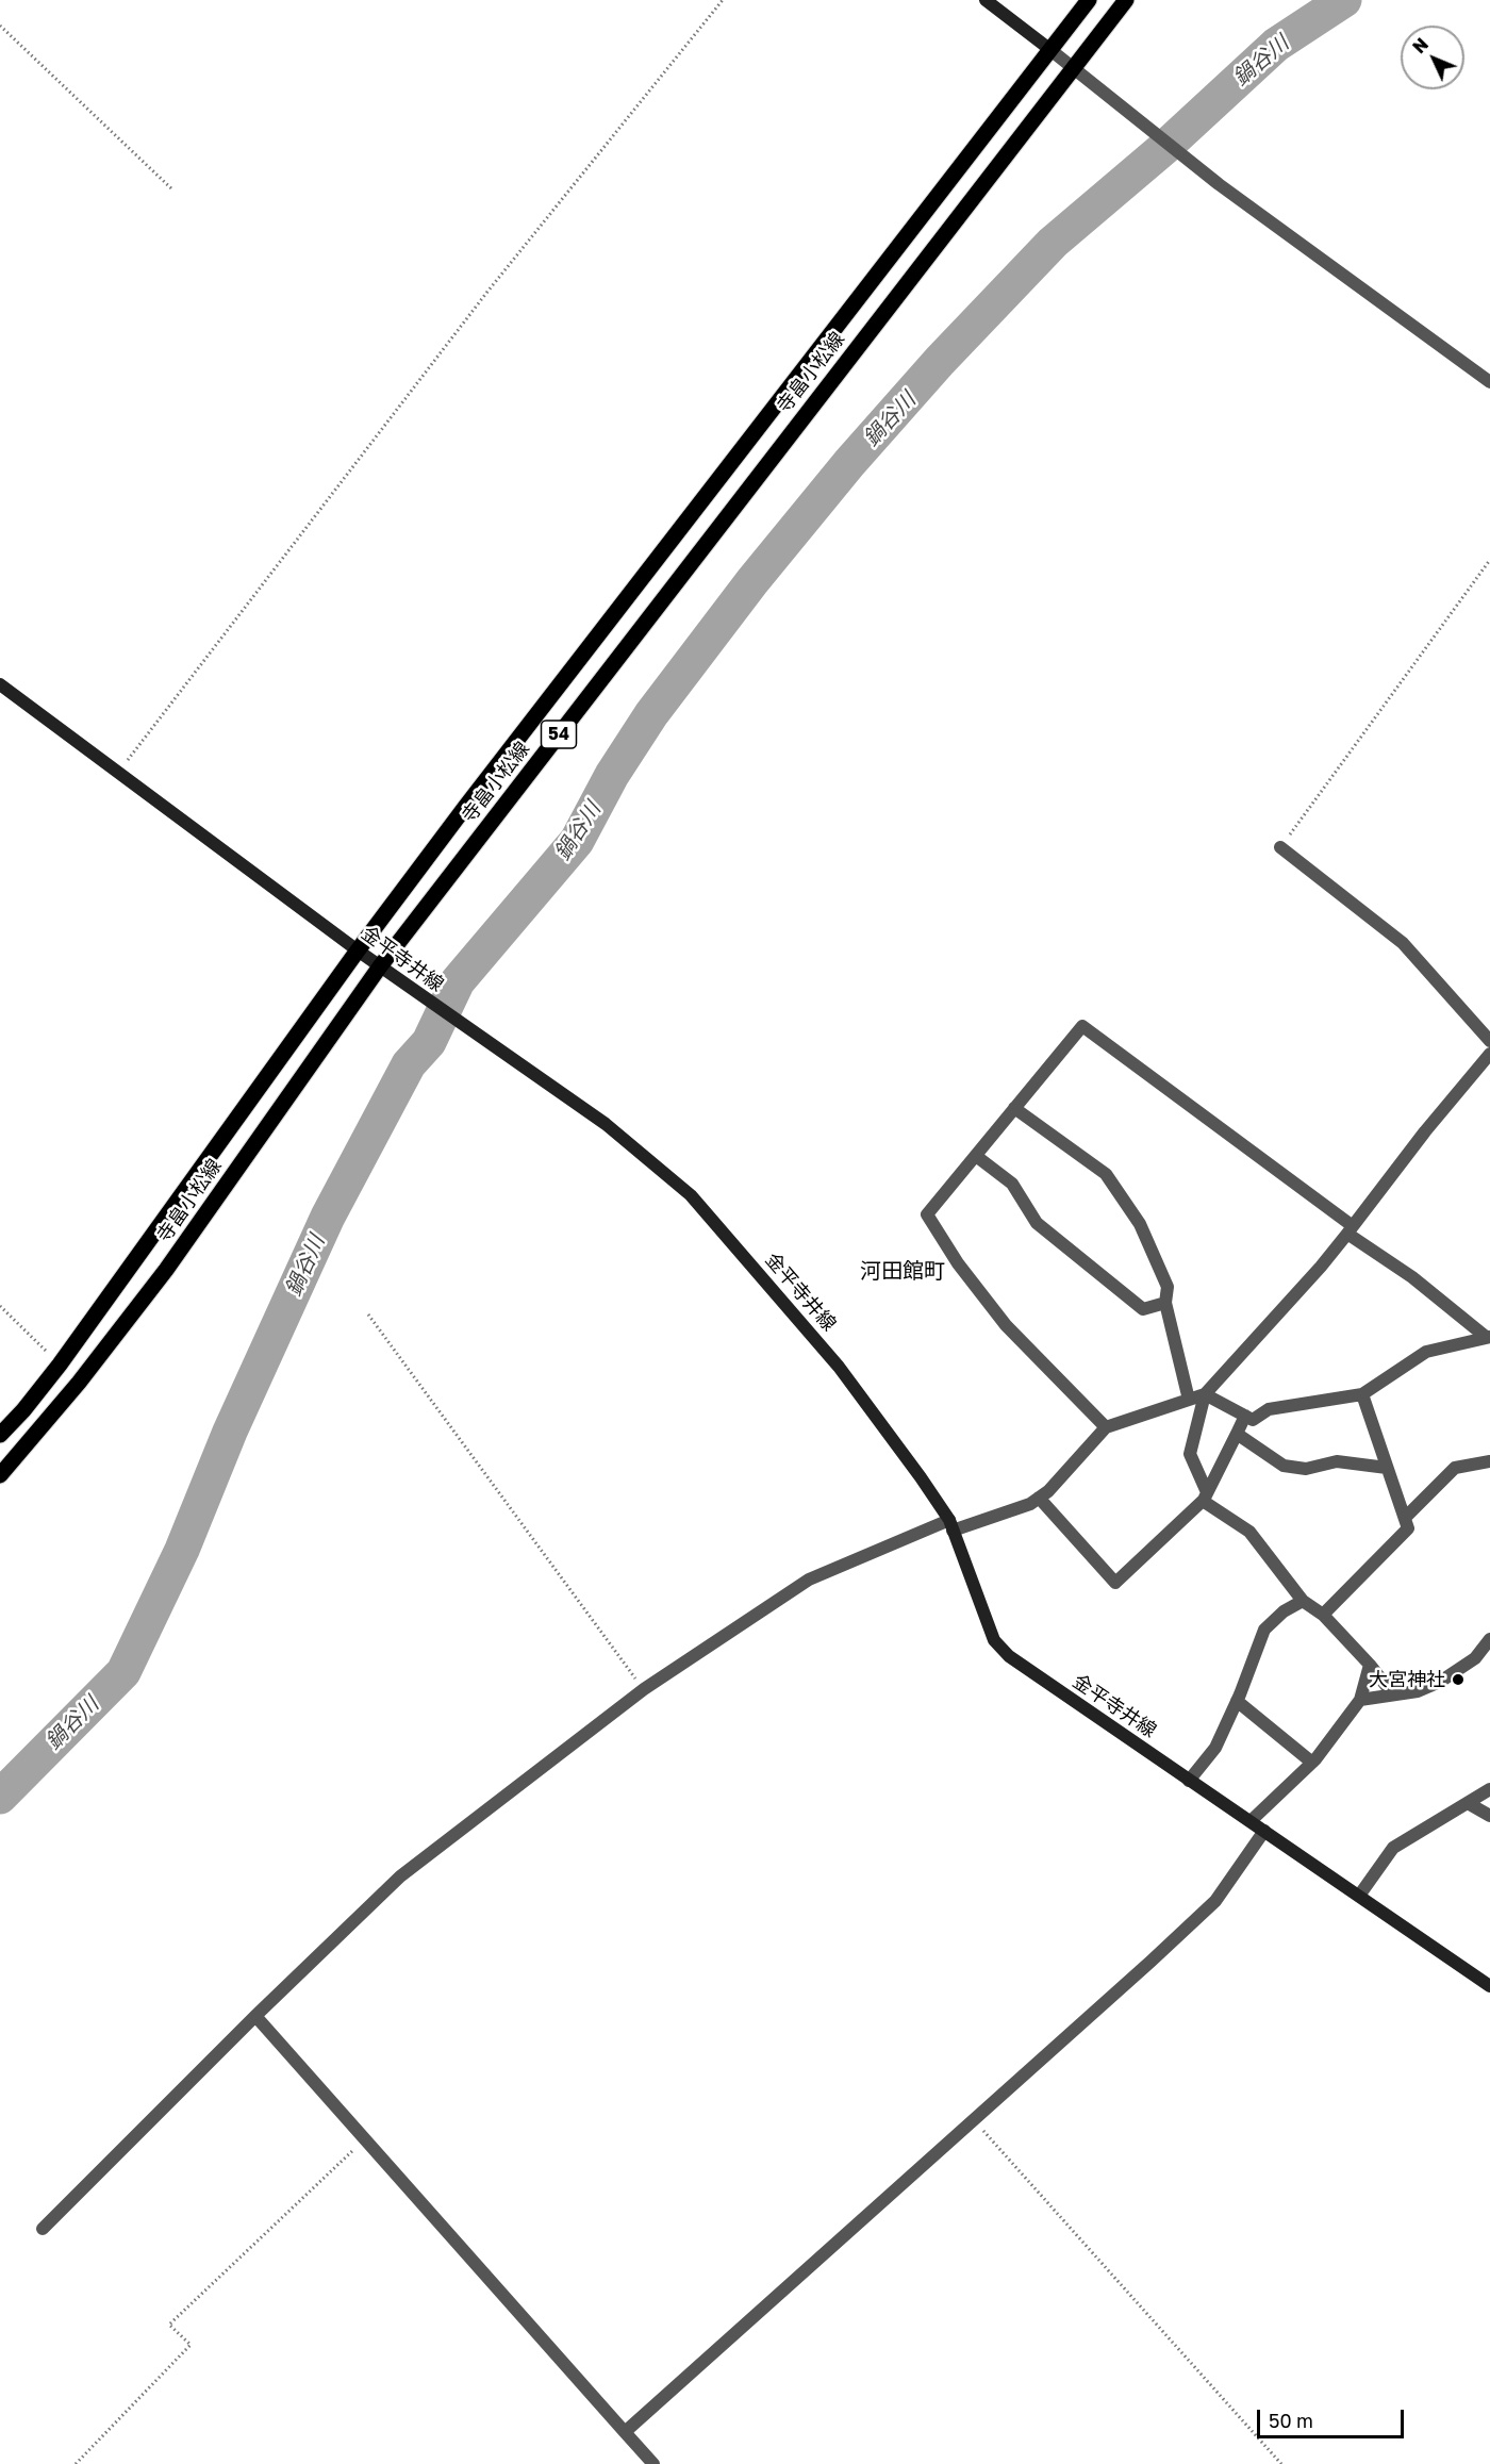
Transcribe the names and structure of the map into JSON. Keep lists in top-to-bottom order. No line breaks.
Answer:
{"streets":{"main road":["寺畠小松線","54","金平寺井線"]},"crossings":[["寺畠小松線","金平寺井線"]],"districts":["河田館町"],"water":["鍋谷川"],"places":["大宮神社"],"scale_bar":"50 m","north":"top left"}
